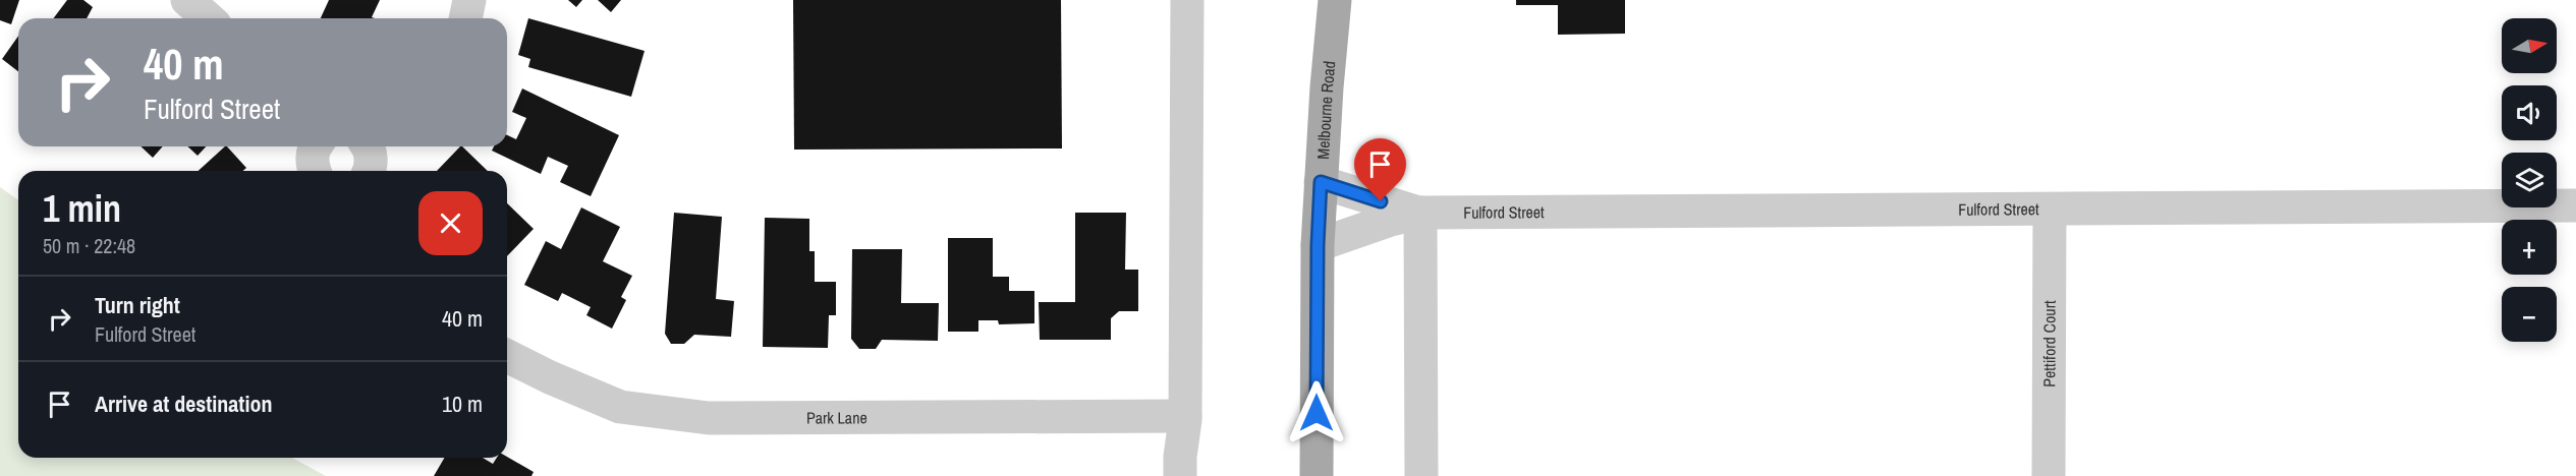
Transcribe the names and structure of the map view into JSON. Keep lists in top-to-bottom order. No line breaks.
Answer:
{"streets":{"main road":["Melbourne Road"],"street":["Fulford Street","Pettiford Court","Park Lane"]},"crossings":[["Melbourne Road","Fulford Street"],["Fulford Street","Pettiford Court"]],"north":"right","page":{"map_buttons":["+","−"],"turn":["40 m","Fulford Street"],"heading":["1 min","50 m · 22:48"],"list":[{"name":"Turn right","note":"Fulford Street","value":"40 m"},{"name":"Arrive at destination","value":"10 m"}]}}
